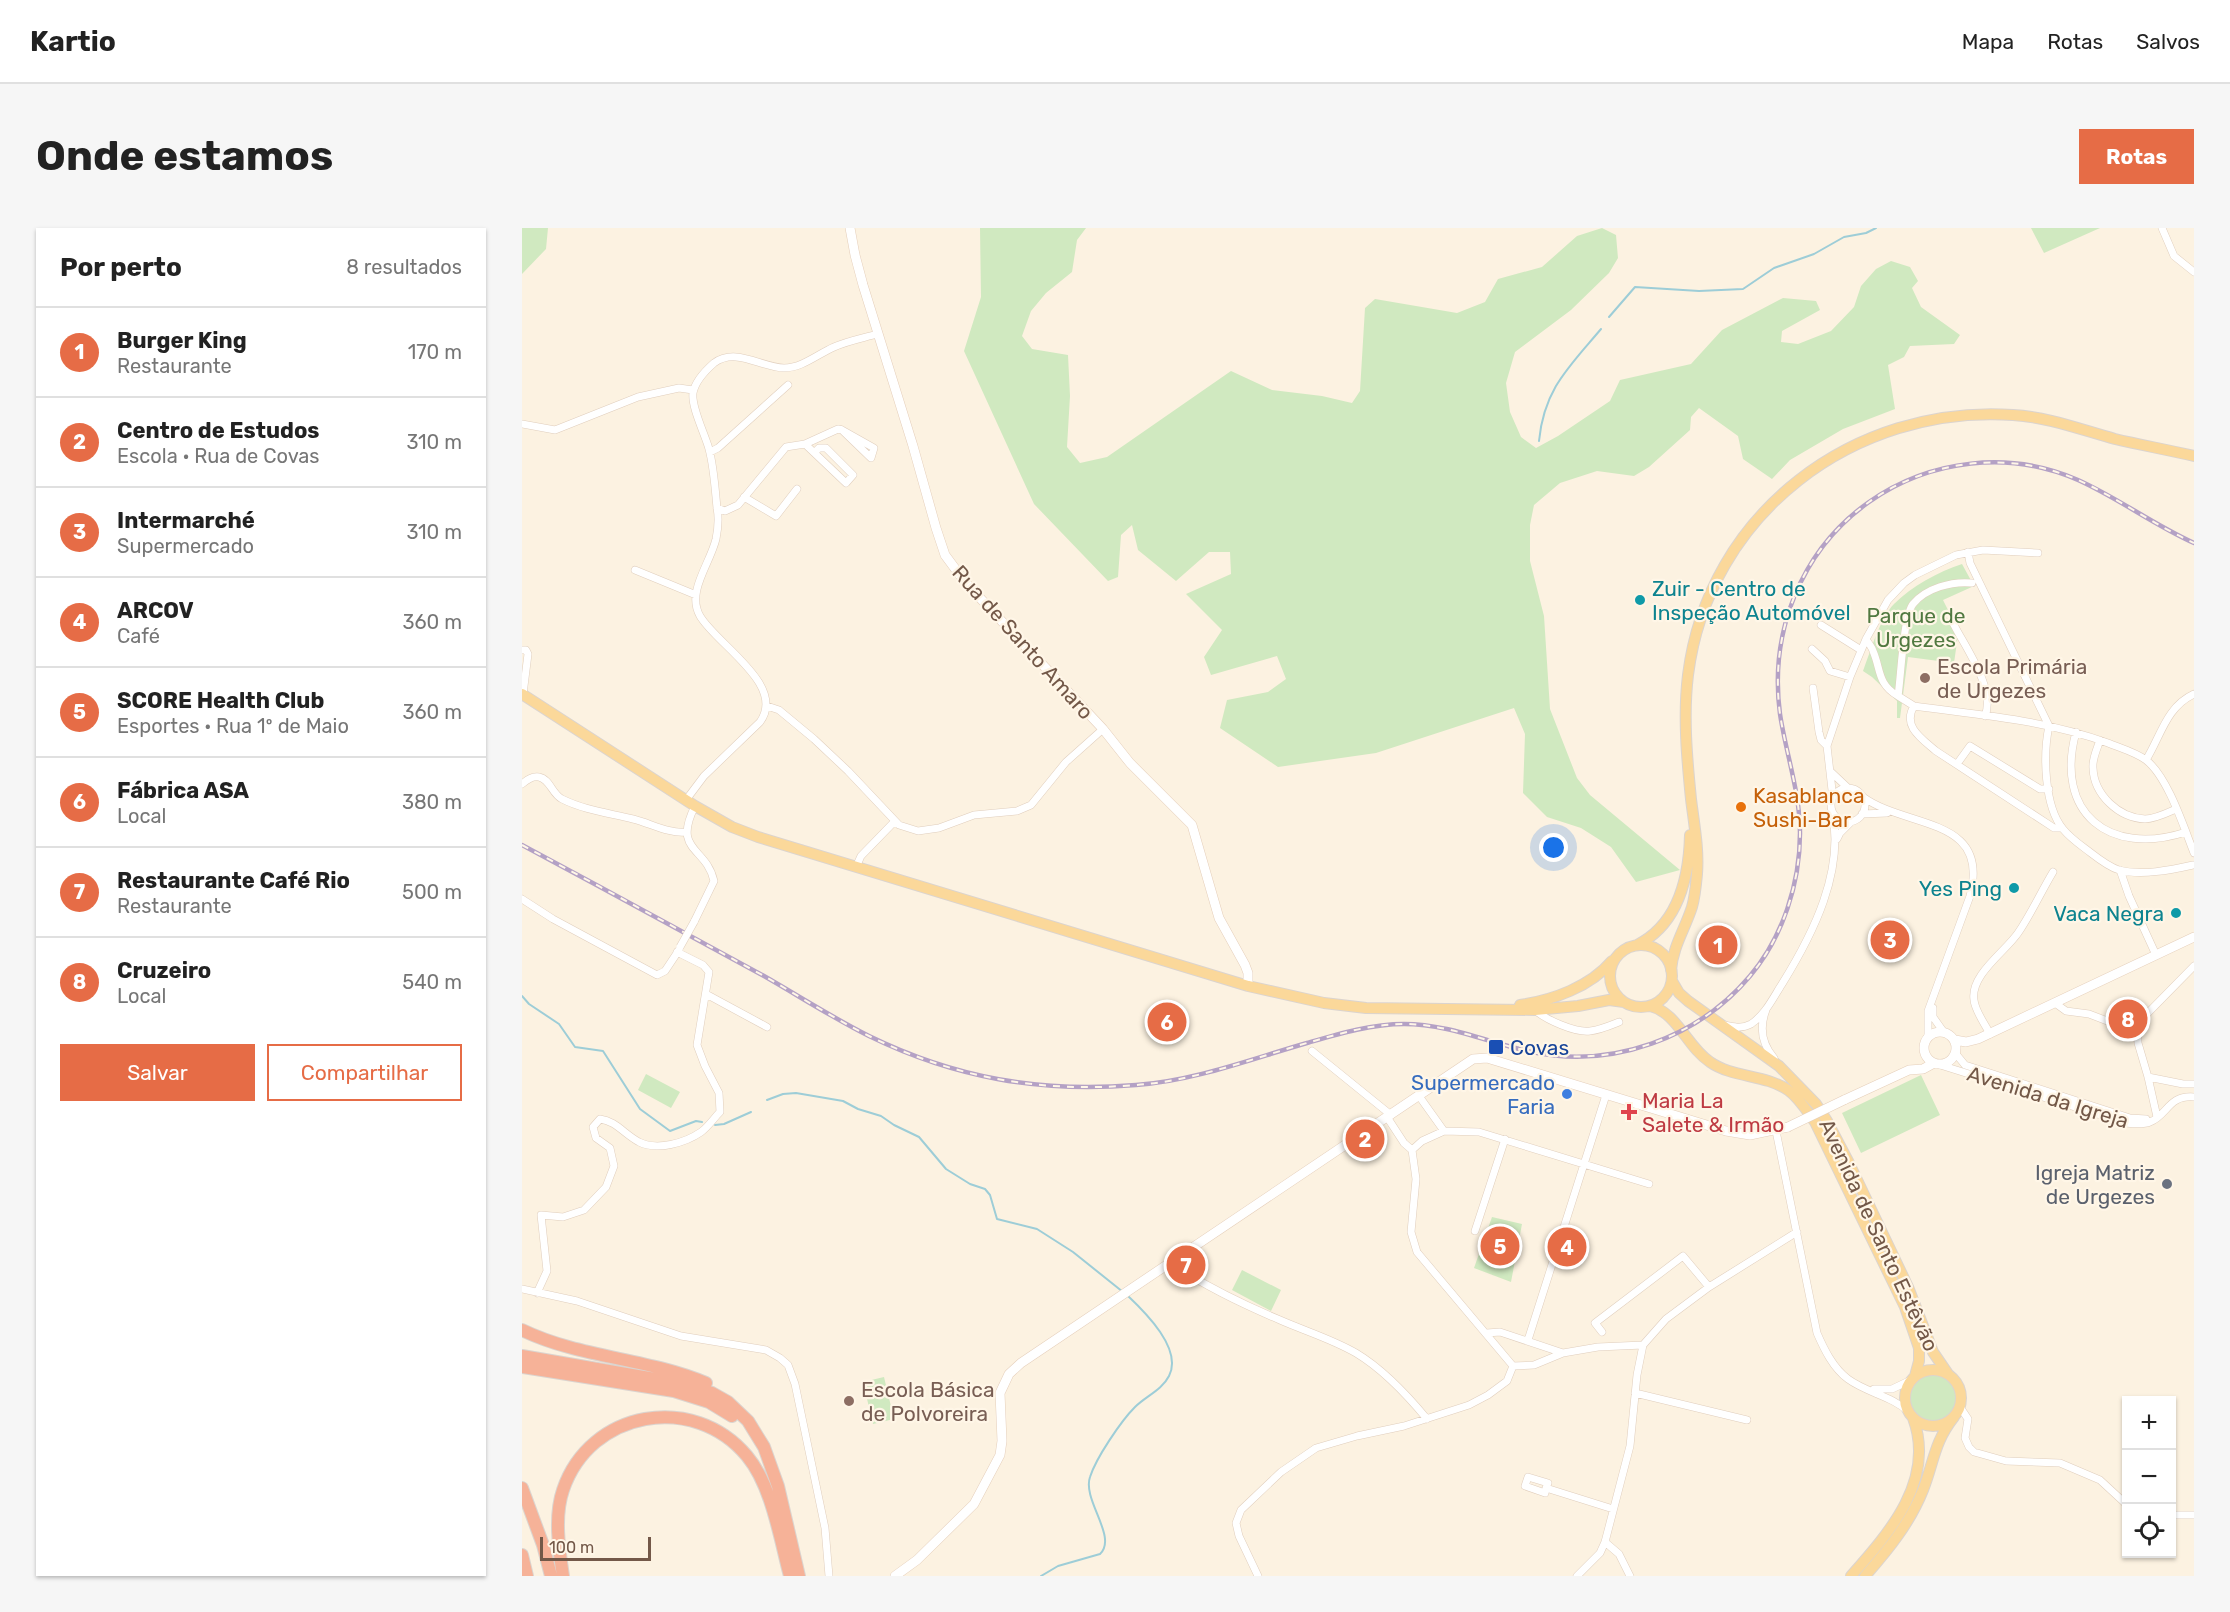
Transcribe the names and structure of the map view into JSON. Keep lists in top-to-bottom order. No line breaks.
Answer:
{"streets":{"main road":["Rua de Santo Amaro","Avenida de Santo Estêvão"],"street":["Avenida da Igreja"]},"parks":["Parque de Urgezes"],"places":{"other":["Zuir - Centro de Inspeção Automóvel","Escola Primária de Urgezes","Kasablanca Sushi-Bar","Yes Ping","Vaca Negra","Supermercado Faria","Igreja Matriz de Urgezes","Escola Básica de Polvoreira"],"transit":["Covas"],"health":["Maria La Salete & Irmão"]},"scale_bar":"100 m","page":{"header":"Kartio","nav":["Mapa","Rotas","Salvos"],"buttons":["Rotas",["Salvar","Compartilhar"]],"title":"Onde estamos","heading":["Por perto","8 resultados"],"list":[{"mark":"1","name":"Burger King","note":"Restaurante","value":"170 m"},{"mark":"2","name":"Centro de Estudos","note":"Escola · Rua de Covas","value":"310 m"},{"mark":"3","name":"Intermarché","note":"Supermercado","value":"310 m"},{"mark":"4","name":"ARCOV","note":"Café","value":"360 m"},{"mark":"5","name":"SCORE Health Club","note":"Esportes · Rua 1º de Maio","value":"360 m"},{"mark":"6","name":"Fábrica ASA","note":"Local","value":"380 m"},{"mark":"7","name":"Restaurante Café Rio","note":"Restaurante","value":"500 m"},{"mark":"8","name":"Cruzeiro","note":"Local","value":"540 m"}],"pins":["3","1","8","6","2","5","4","7"],"map_buttons":["+","−"],"scale":"100 m"}}
